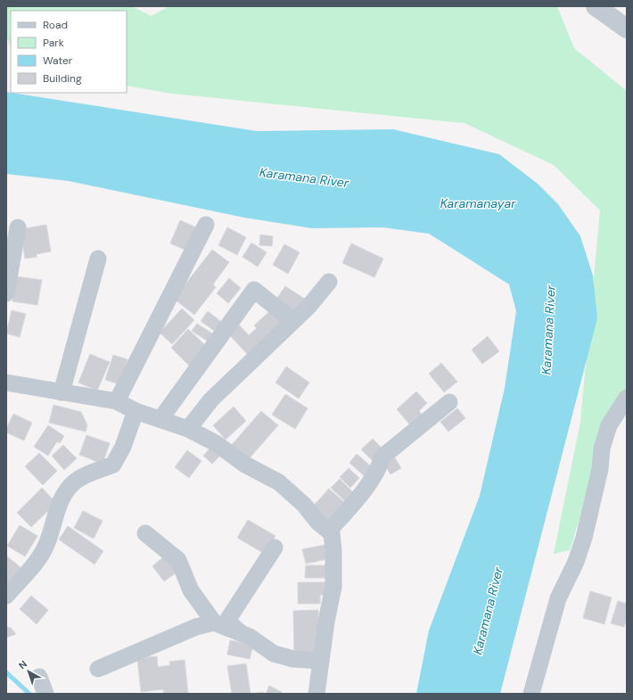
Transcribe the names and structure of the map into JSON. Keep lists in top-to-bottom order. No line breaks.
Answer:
{"water":["Karamana River","Karamanayar"],"legend":["Road","Park","Water","Building"],"north":"top left"}
